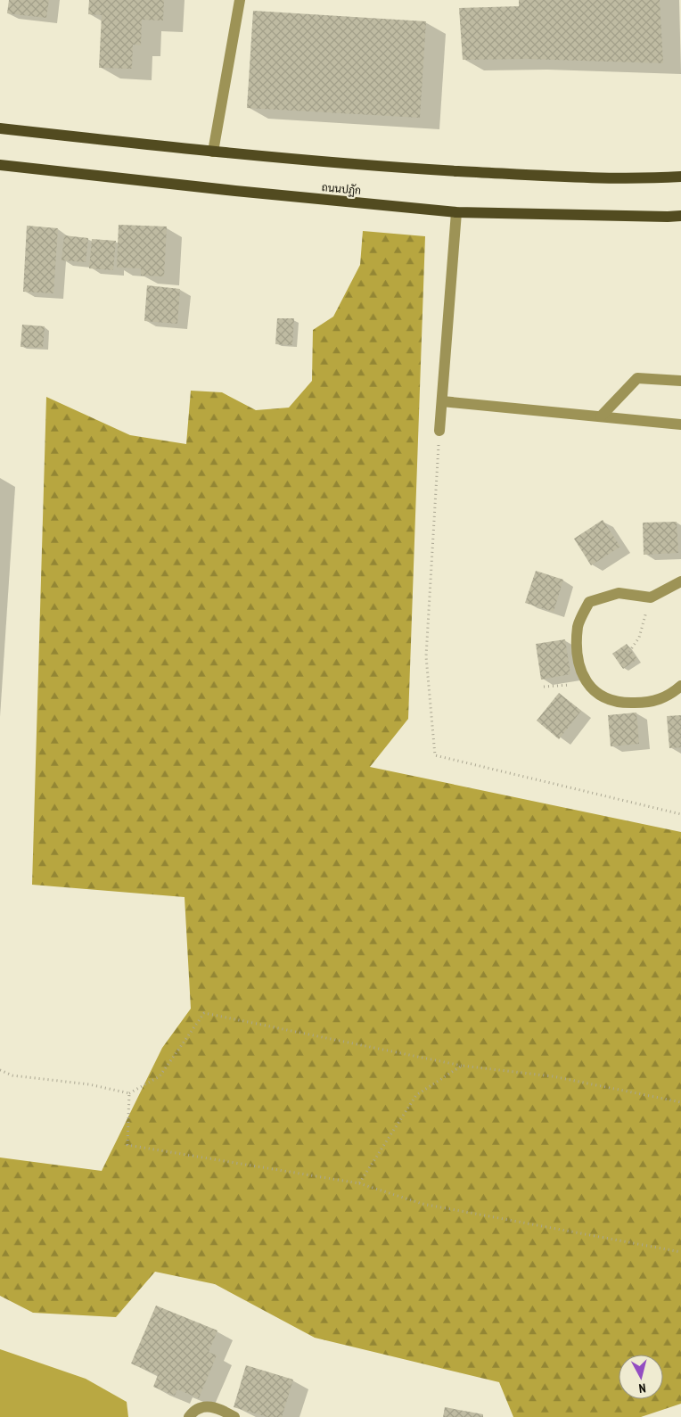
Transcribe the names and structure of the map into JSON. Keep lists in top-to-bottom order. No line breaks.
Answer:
{"streets":{"main road":["ถนนปฏัก"]},"north":"bottom"}
